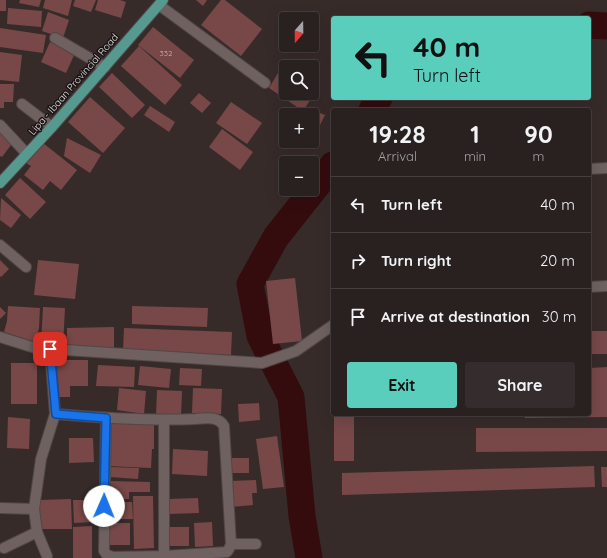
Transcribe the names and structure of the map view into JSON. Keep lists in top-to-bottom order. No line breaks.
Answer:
{"streets":{"main road":["Lipa - Ibaan Provincial Road"]},"house_numbers":["332"],"north":"bottom","page":{"map_buttons":["+","−"],"turn":["40 m","Turn left"],"eta":["19:28","Arrival","1","min","90","m"],"list":[{"name":"Turn left","value":"40 m"},{"name":"Turn right","value":"20 m"},{"name":"Arrive at destination","value":"30 m"}],"buttons":["Exit","Share"]}}
